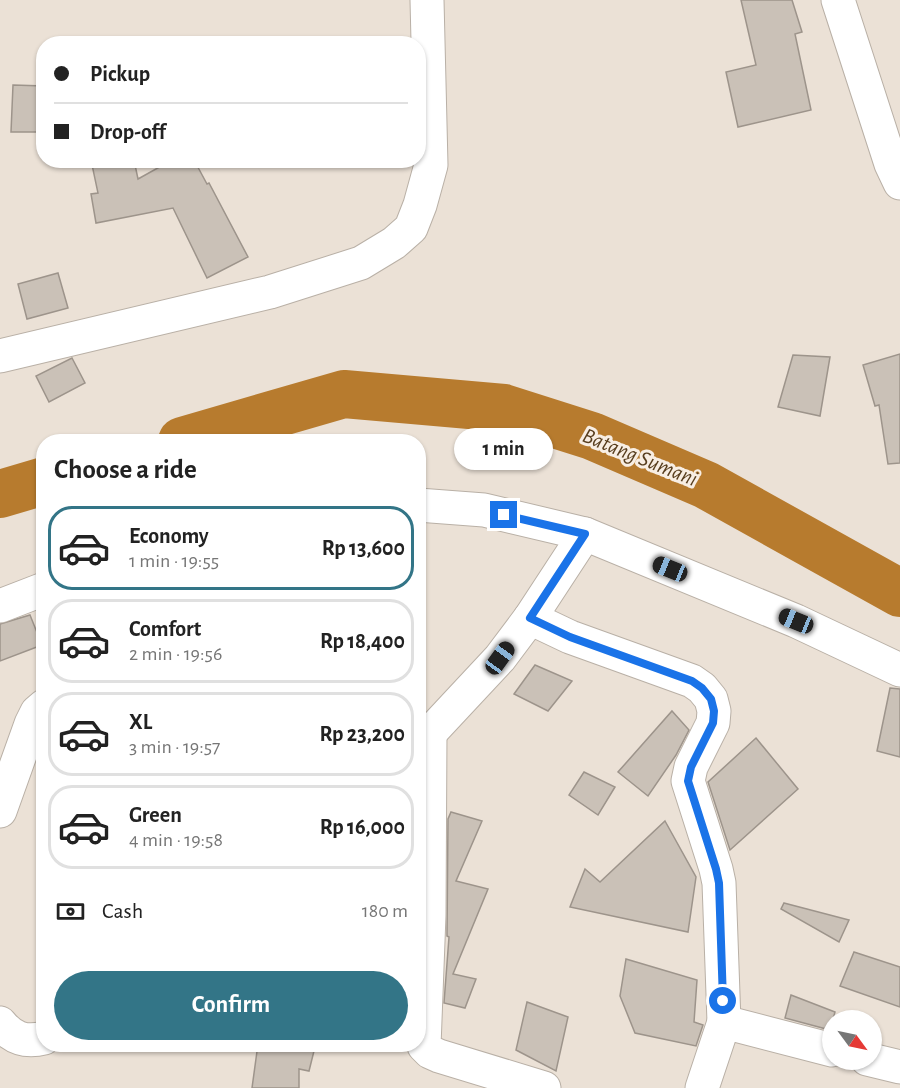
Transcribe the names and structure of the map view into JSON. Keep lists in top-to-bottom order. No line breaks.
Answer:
{"water":["Batang Sumani"],"north":"bottom right","page":{"banner":["Pickup","Drop-off"],"bubble":"1 min","heading":"Choose a ride","list":[{"name":"Economy","note":"1 min · 19:55","value":"Rp 13,600"},{"name":"Comfort","note":"2 min · 19:56","value":"Rp 18,400"},{"name":"XL","note":"3 min · 19:57","value":"Rp 23,200"},{"name":"Green","note":"4 min · 19:58","value":"Rp 16,000"}],"pay":["Cash","180 m"],"buttons":"Confirm"}}
